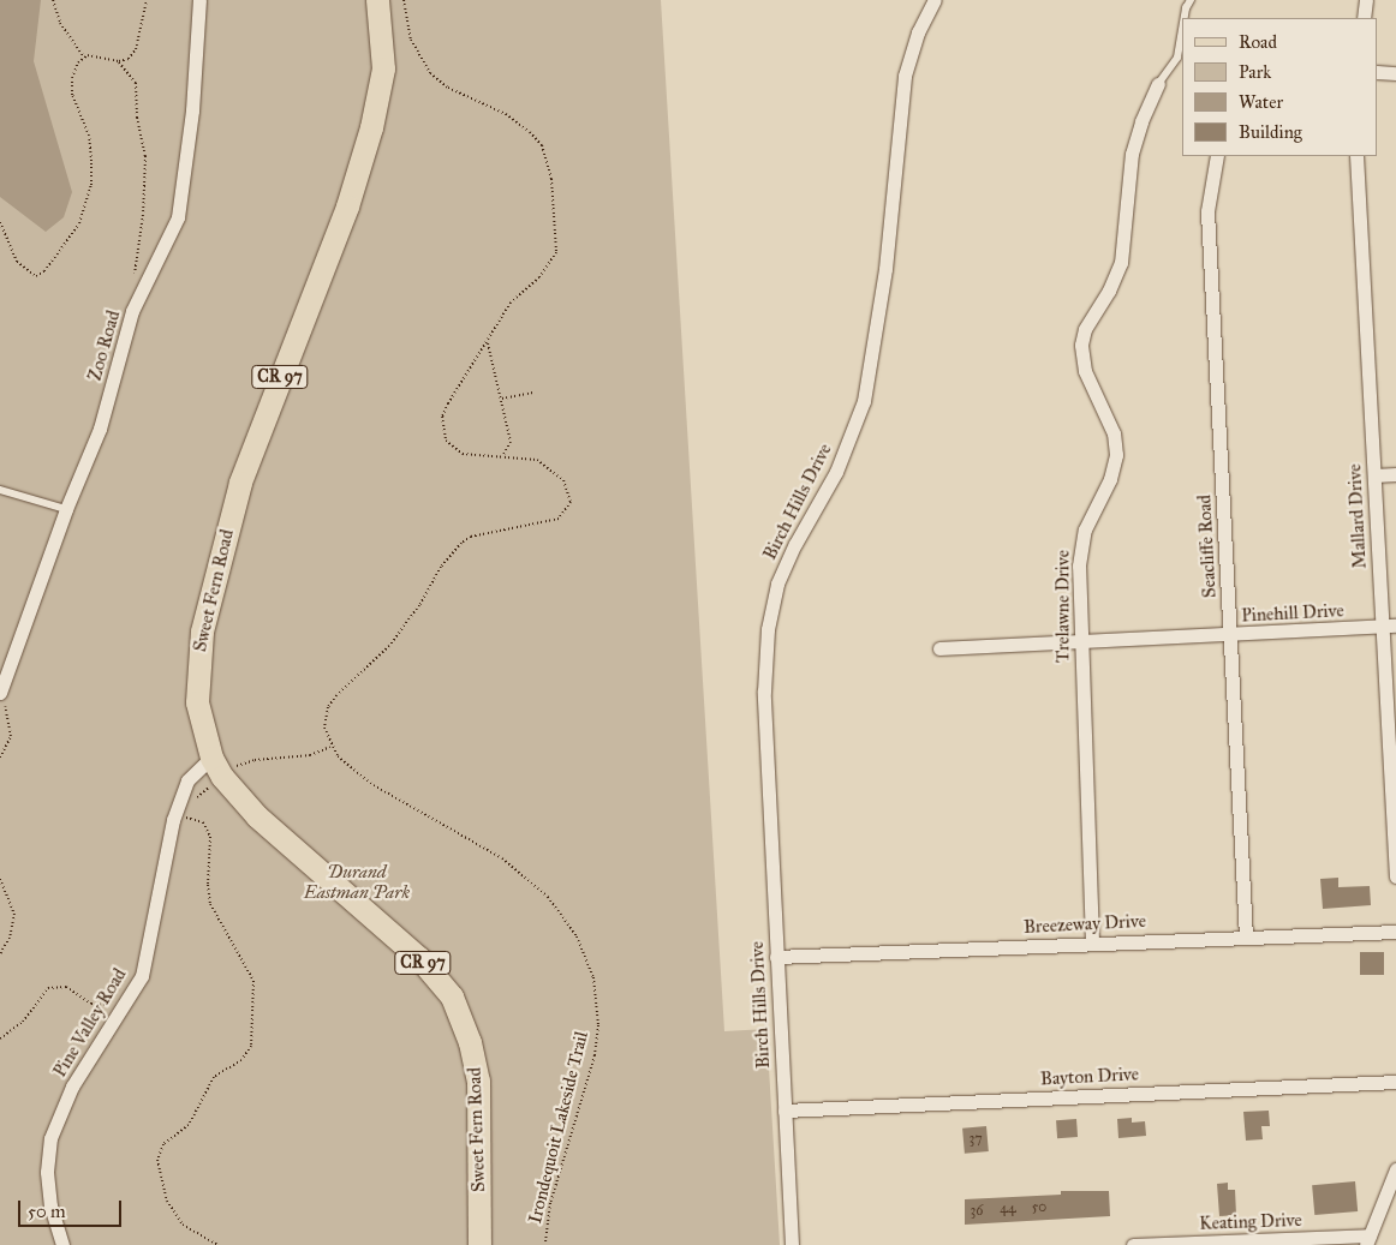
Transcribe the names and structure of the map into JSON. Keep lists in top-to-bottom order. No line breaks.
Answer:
{"streets":{"main road":["CR 97","Sweet Fern Road"],"street":["Zoo Road","Birch Hills Drive","Mallard Drive","Seacliffe Road","Trelawne Drive","Pinehill Drive","Breezeway Drive","Pine Valley Road","Bayton Drive","Keating Drive"],"path":["Irondequoit Lakeside Trail"]},"crossings":[["Birch Hills Drive","Breezeway Drive"],["Birch Hills Drive","Bayton Drive"],["Mallard Drive","Pinehill Drive"],["Seacliffe Road","Pinehill Drive"],["Seacliffe Road","Breezeway Drive"],["Sweet Fern Road","Pine Valley Road"],["Trelawne Drive","Pinehill Drive"],["Trelawne Drive","Breezeway Drive"]],"parks":["Durand Eastman Park"],"house_numbers":["37","50","44","36"],"legend":["Road","Park","Water","Building"],"scale_bar":"50 m"}
